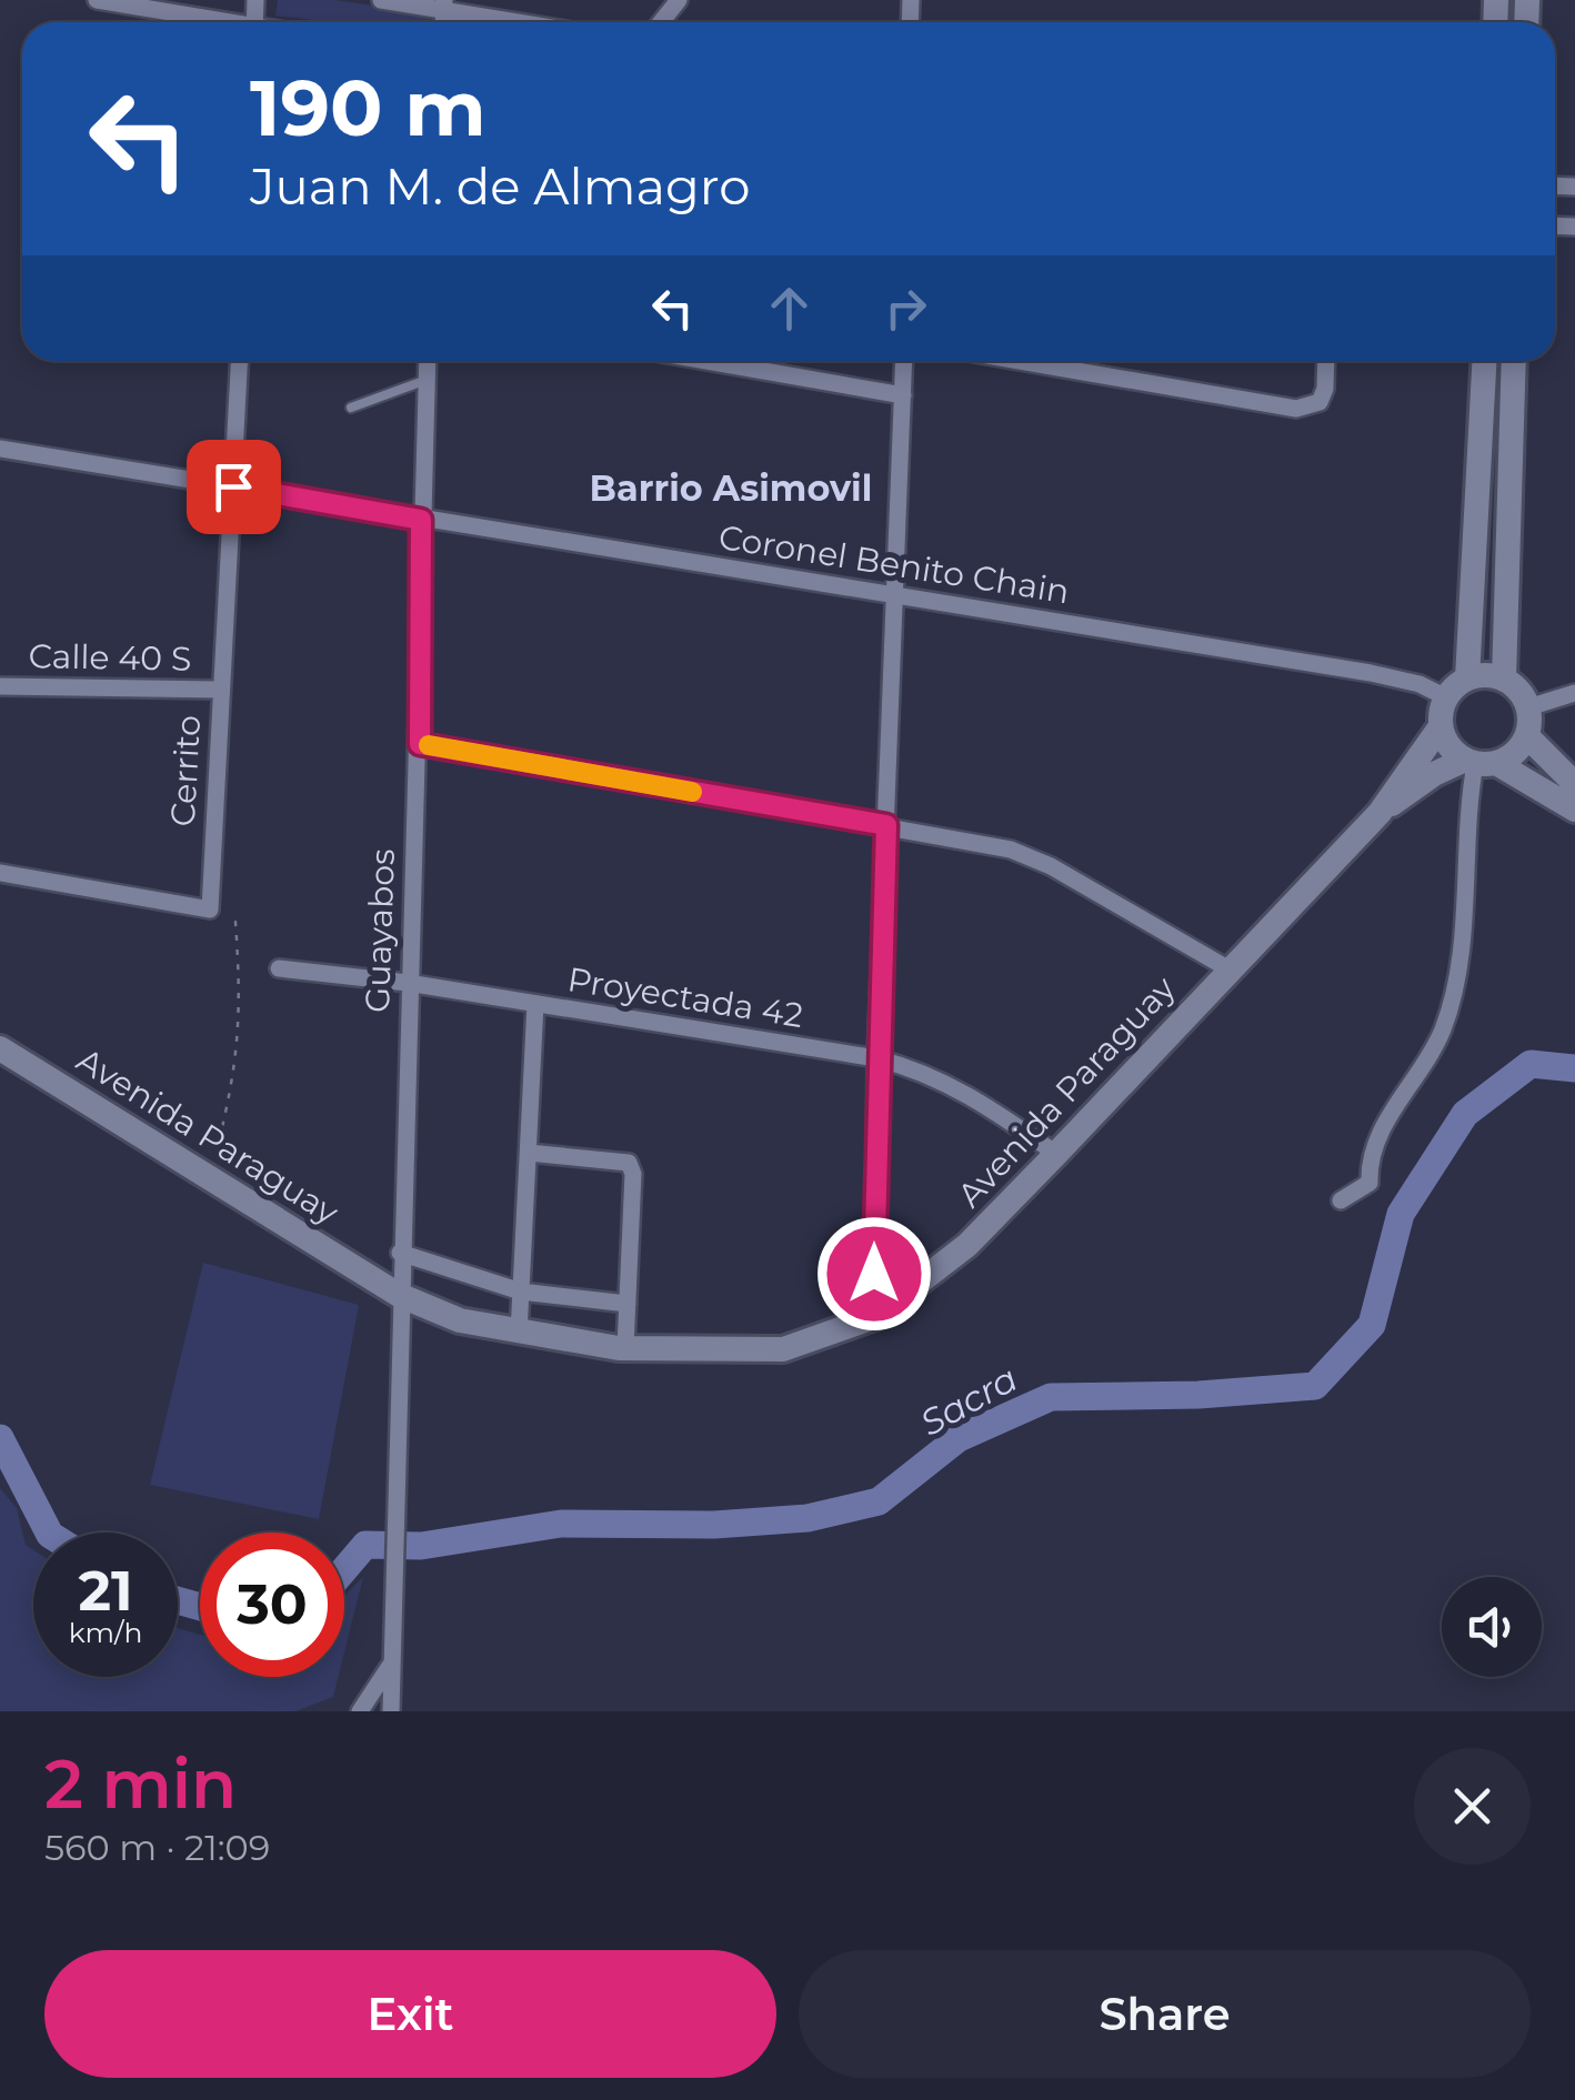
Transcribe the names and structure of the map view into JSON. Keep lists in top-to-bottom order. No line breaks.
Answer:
{"streets":{"street":["Coronel Benito Chain","Calle 40 S","Cerrito","Guayabos","Proyectada 42","Avenida Paraguay"]},"crossings":[["Coronel Benito Chain","Cerrito"],["Coronel Benito Chain","Guayabos"],["Coronel Benito Chain","Avenida Paraguay"],["Calle 40 S","Cerrito"],["Guayabos","Proyectada 42"],["Guayabos","Avenida Paraguay"],["Proyectada 42","Avenida Paraguay"]],"districts":["Barrio Asimovil"],"water":["Sacra"],"page":{"turn":["190 m","Juan M. de Almagro"],"speed":"21 km/h","limit":"30","heading":["2 min","560 m · 21:09"],"buttons":["Exit","Share"]}}
